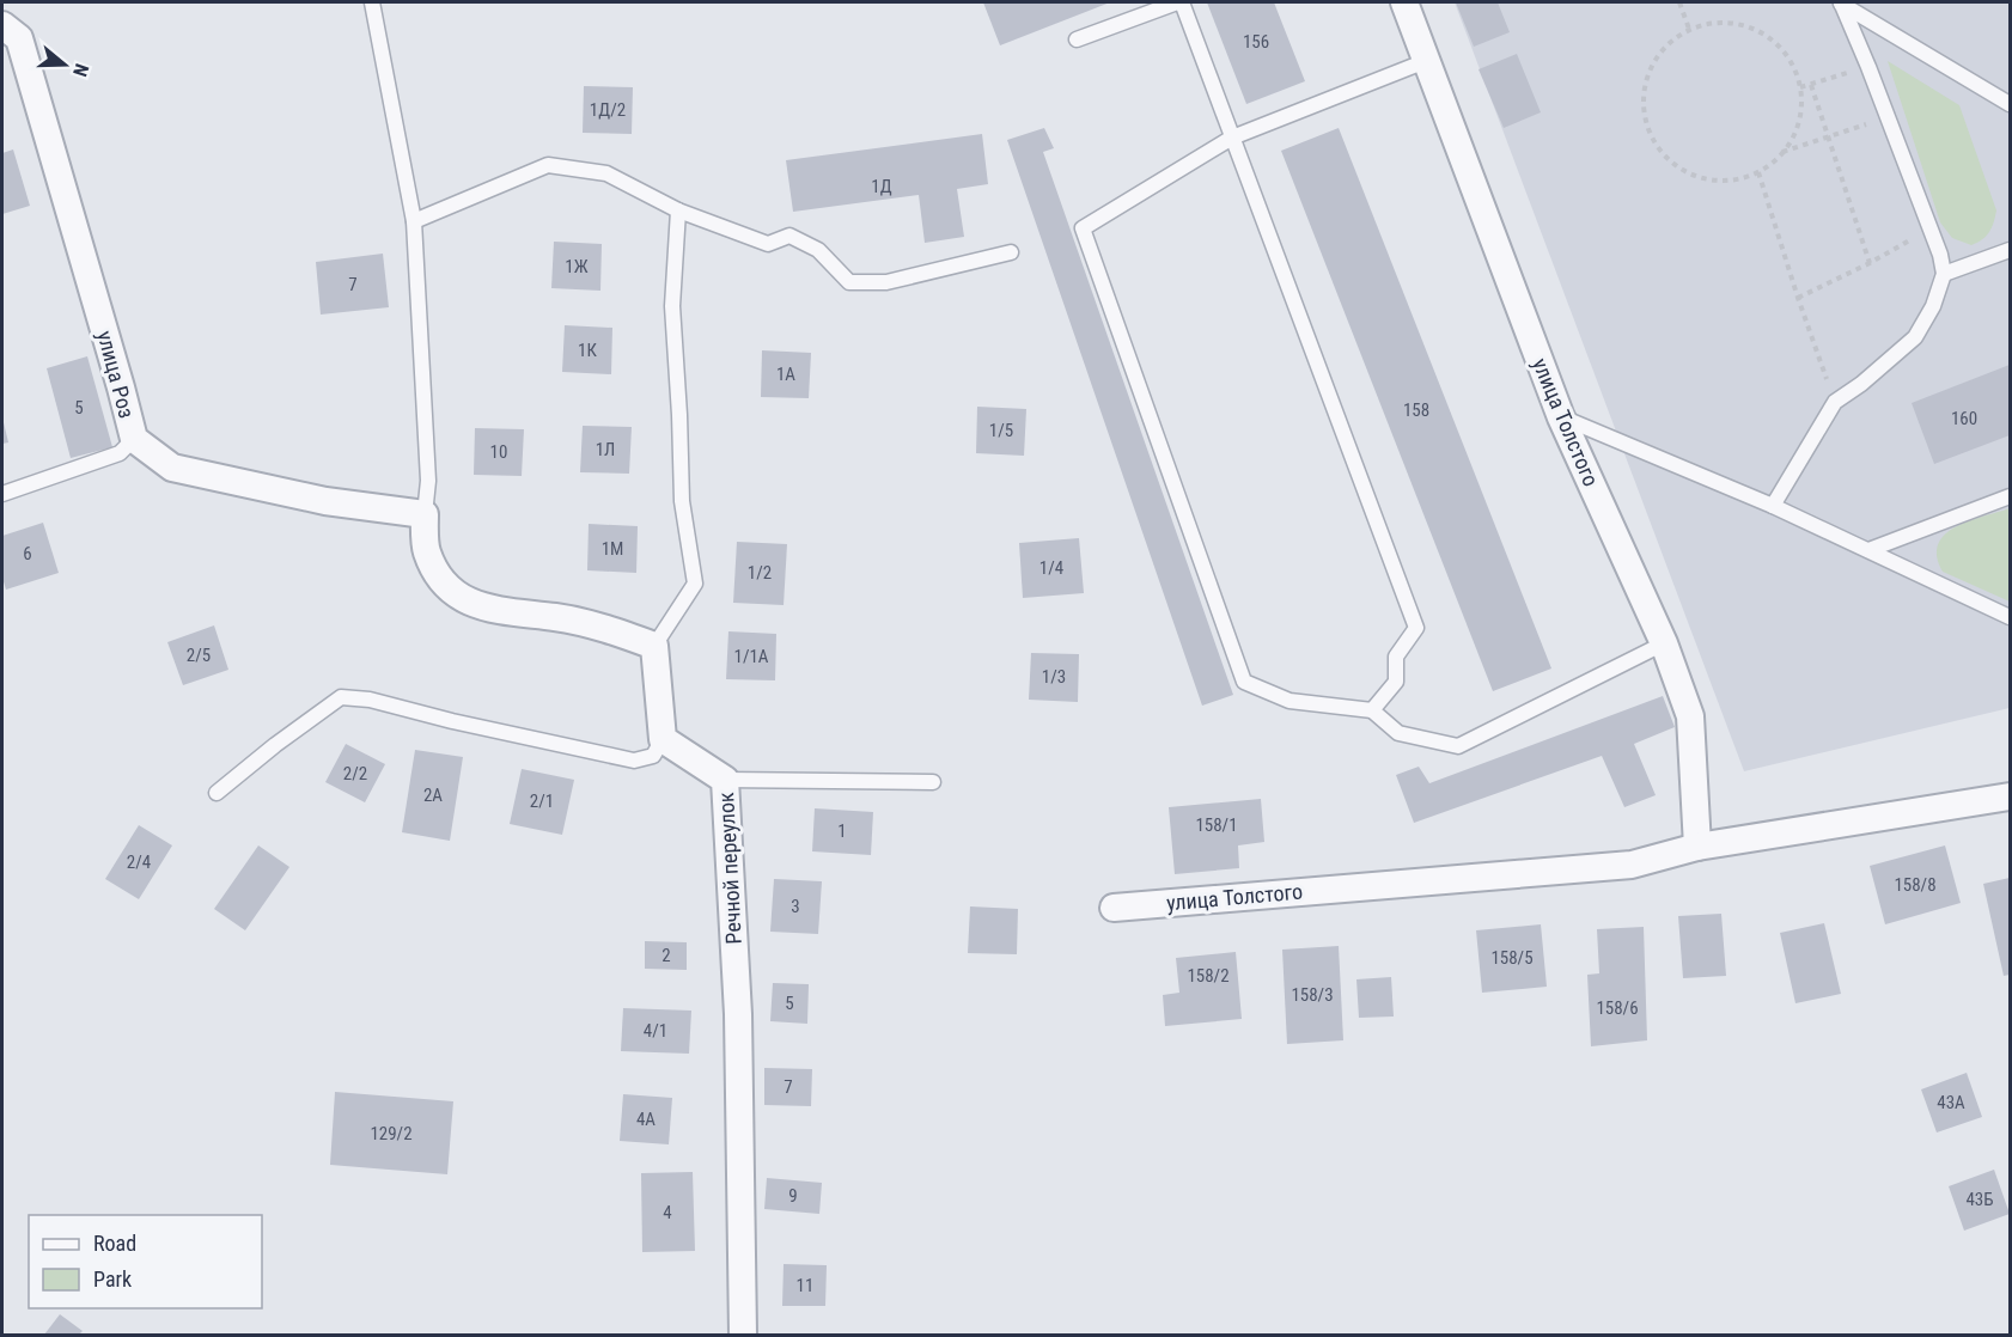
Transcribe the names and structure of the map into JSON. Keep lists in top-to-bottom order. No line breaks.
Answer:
{"streets":{"street":["улица Роз","улица Толстого","Речной переулок"]},"house_numbers":["156","1Д/2","1Д","1Ж","7","1К","1А","5","158","160","1/5","1Л","10","1М","6","1/4","1/2","2/5","1/1А","1/3","2/2","2А","2/1","158/1","1","2/4","158/8","3","2","158/5","158/2","158/3","5","158/6","4/1","7","43А","4А","129/2","9","43Б","4","11"],"legend":["Road","Park"],"north":"right"}
